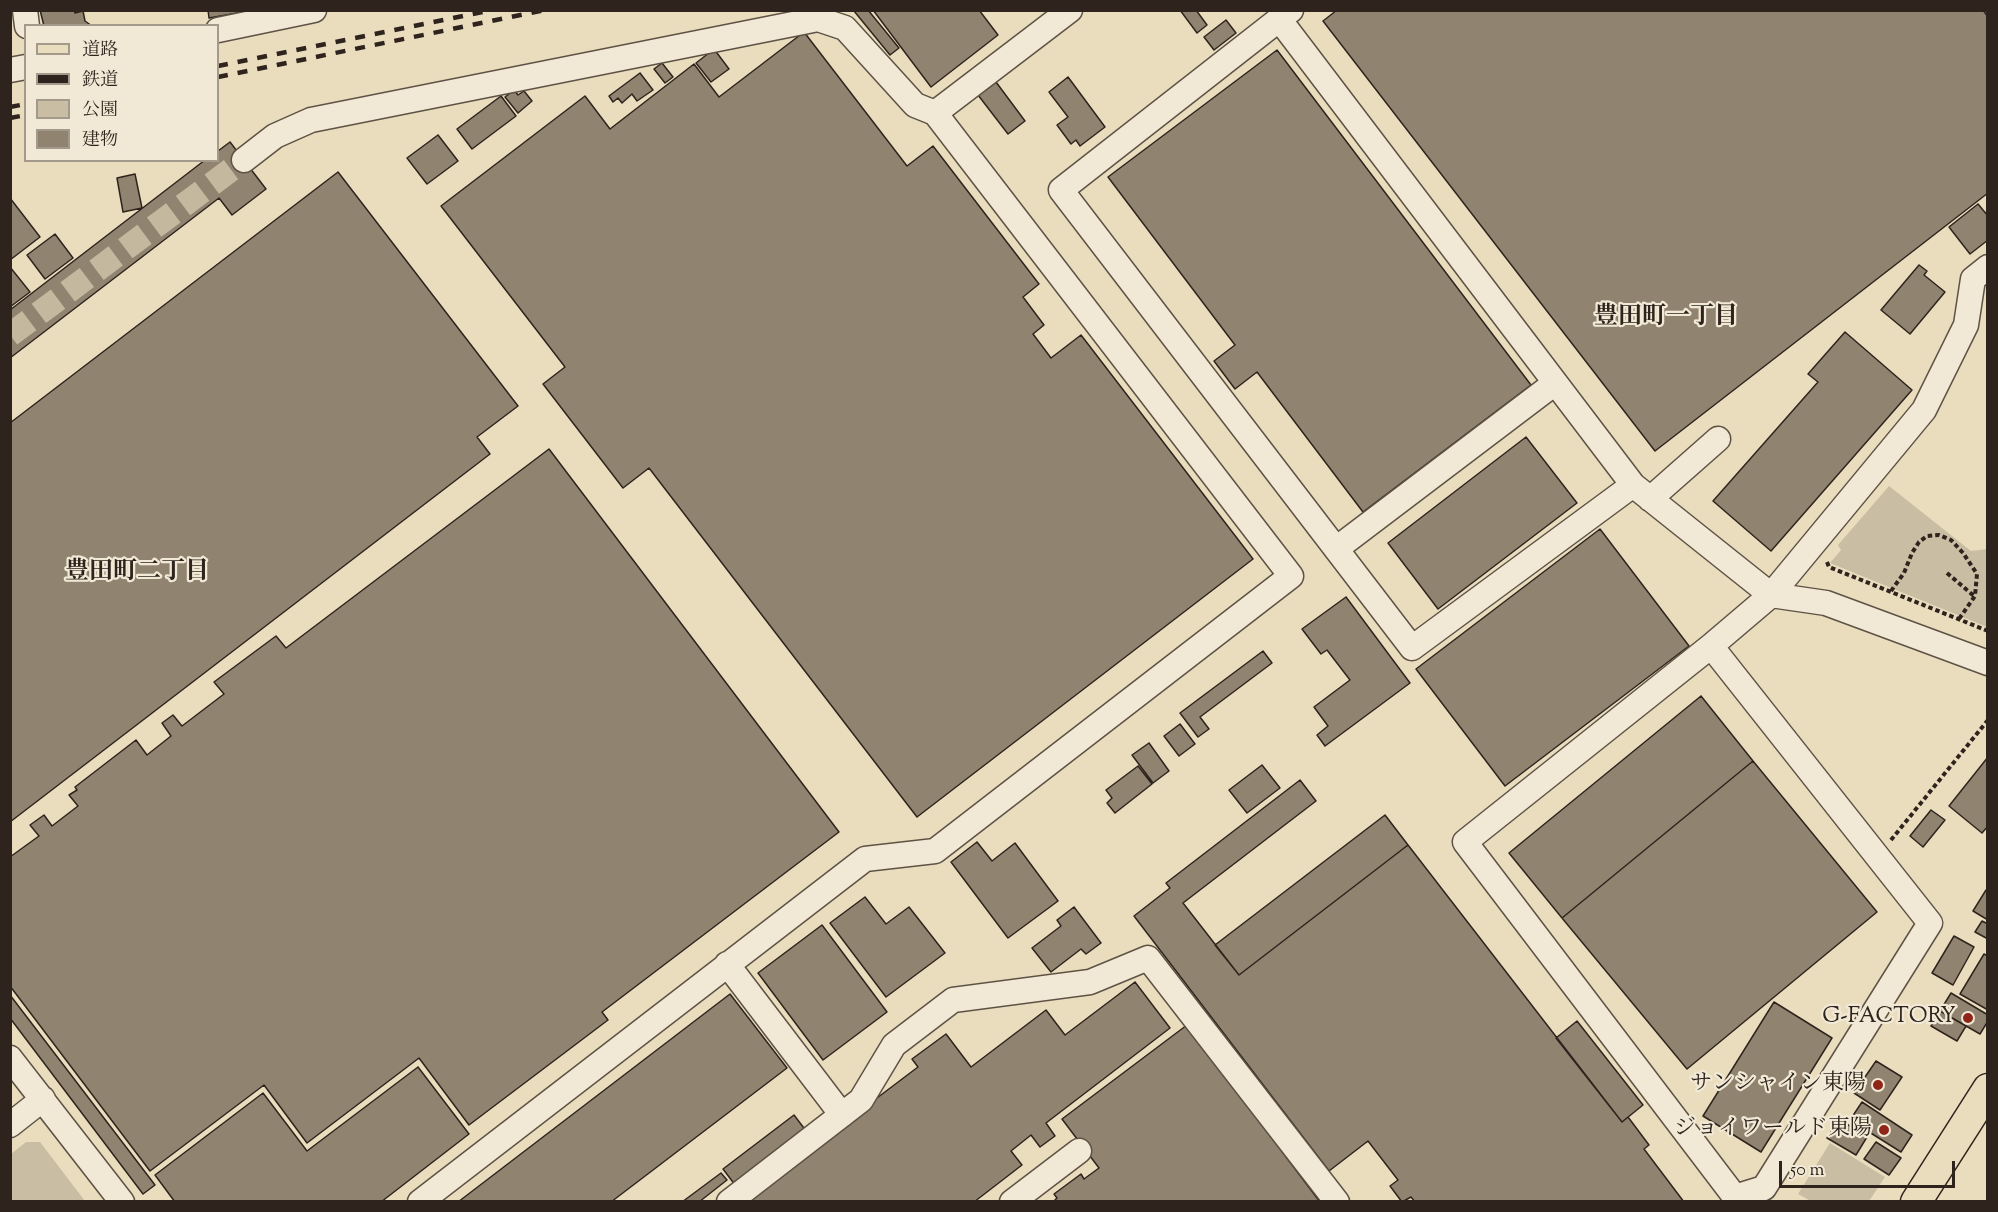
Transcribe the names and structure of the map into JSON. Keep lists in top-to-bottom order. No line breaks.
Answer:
{"districts":["豊田町一丁目","豊田町二丁目"],"places":["G-FACTORY","サンシャイン東陽","ジョイワールド東陽"],"legend":["道路","鉄道","公園","建物"],"scale_bar":"50 m"}
